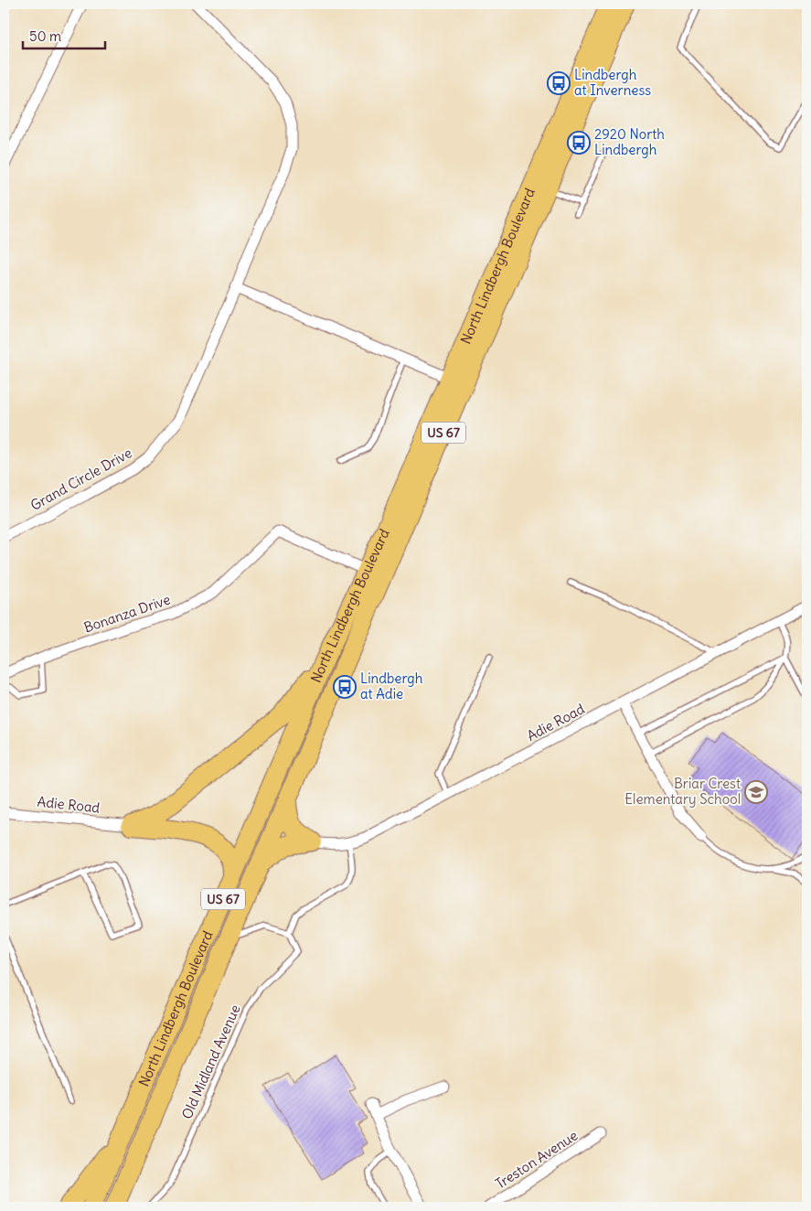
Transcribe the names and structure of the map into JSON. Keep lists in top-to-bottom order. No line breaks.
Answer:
{"streets":{"highway":["North Lindbergh Boulevard","US 67"],"street":["Grand Circle Drive","Bonanza Drive","Adie Road","Treston Avenue"],"lane":["Old Midland Avenue"]},"crossings":[["North Lindbergh Boulevard","Bonanza Drive"]],"places":{"bus stop":["Lindbergh at Inverness","2920 North Lindbergh","Lindbergh at Adie"],"school or university":["Briar Crest Elementary School"]},"scale_bar":"50 m"}
